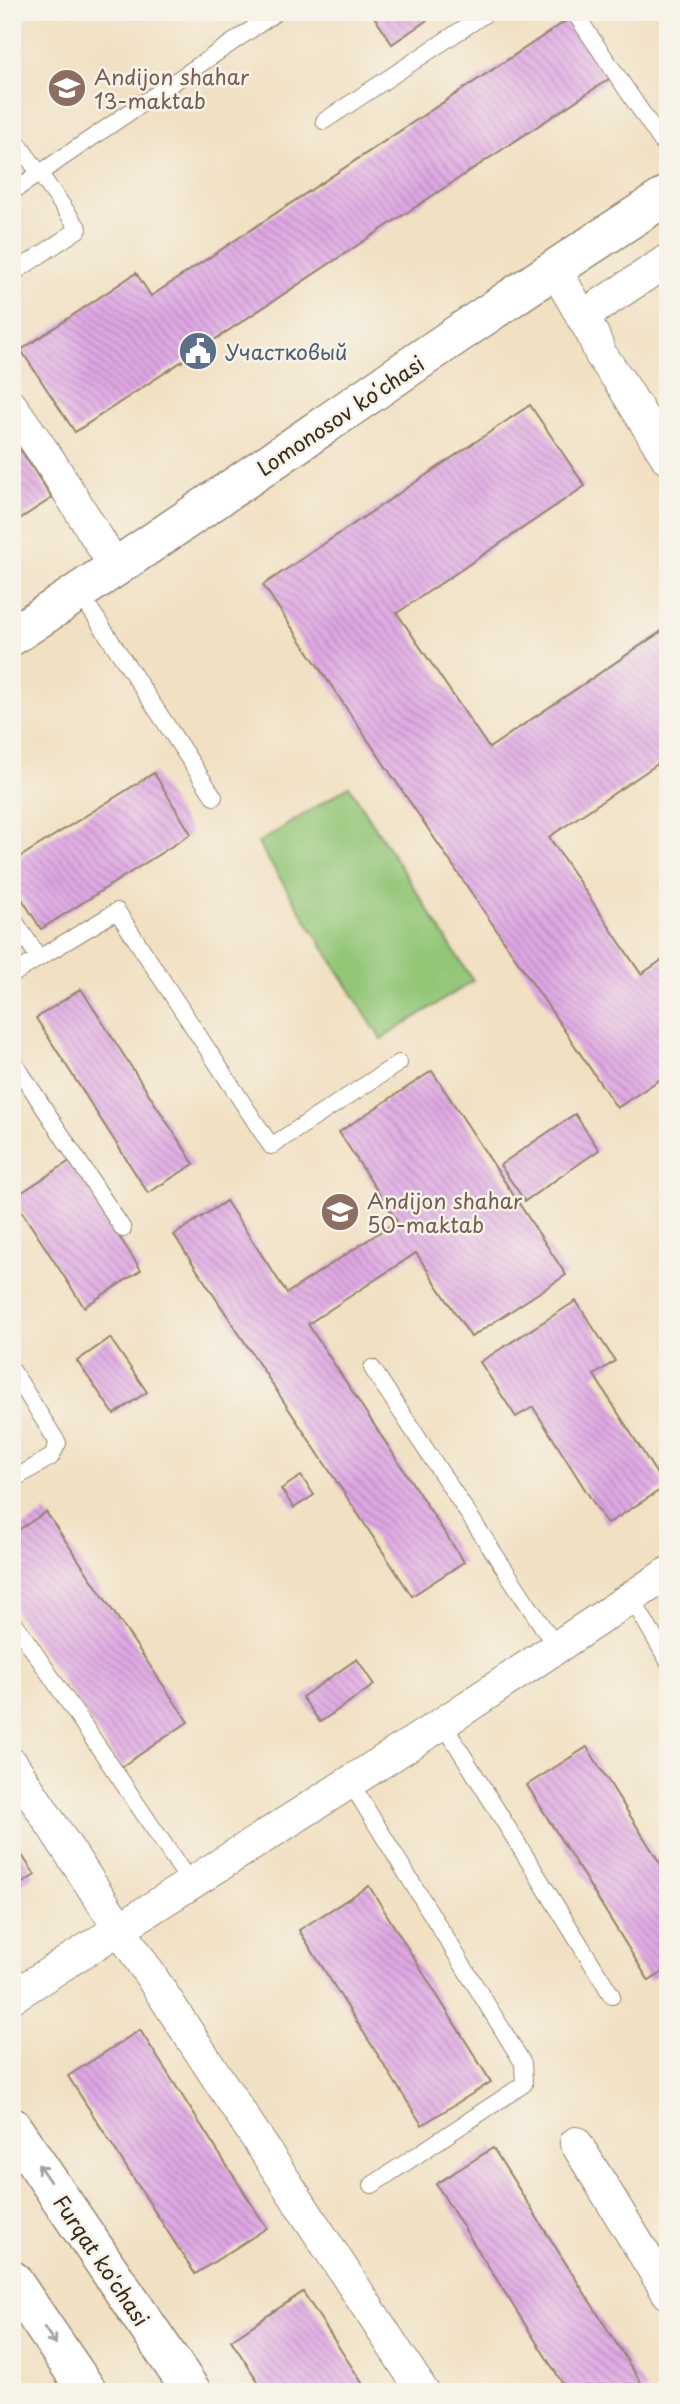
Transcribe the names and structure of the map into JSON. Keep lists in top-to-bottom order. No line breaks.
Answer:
{"streets":{"street":["Lomonosov koʻchasi","Furqat ko'chasi"]},"places":{"school or university":["Andijon shahar 13-maktab","Andijon shahar 50-maktab"],"public building":["Участковый"]}}
